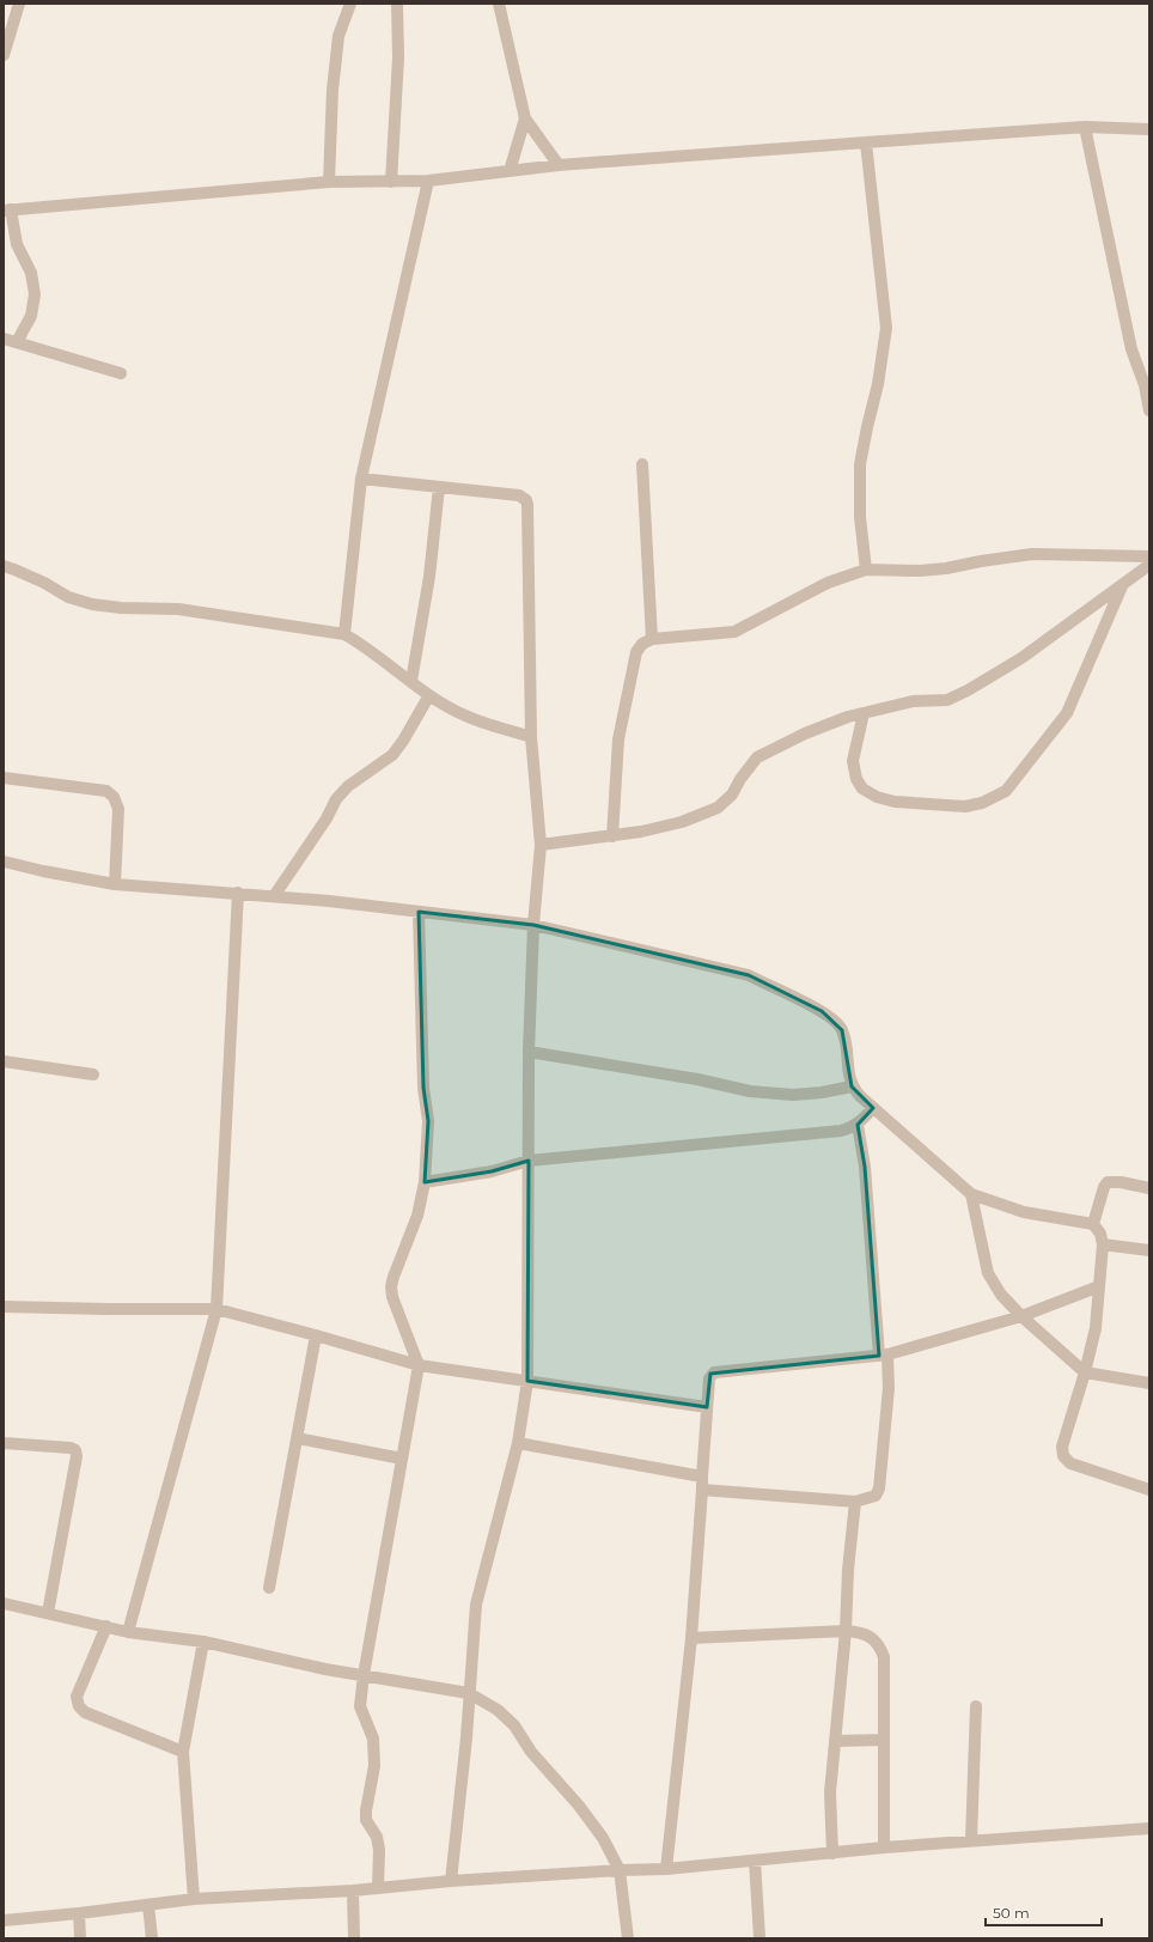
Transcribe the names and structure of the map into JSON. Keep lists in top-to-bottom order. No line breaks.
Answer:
{"scale_bar":"50 m"}
